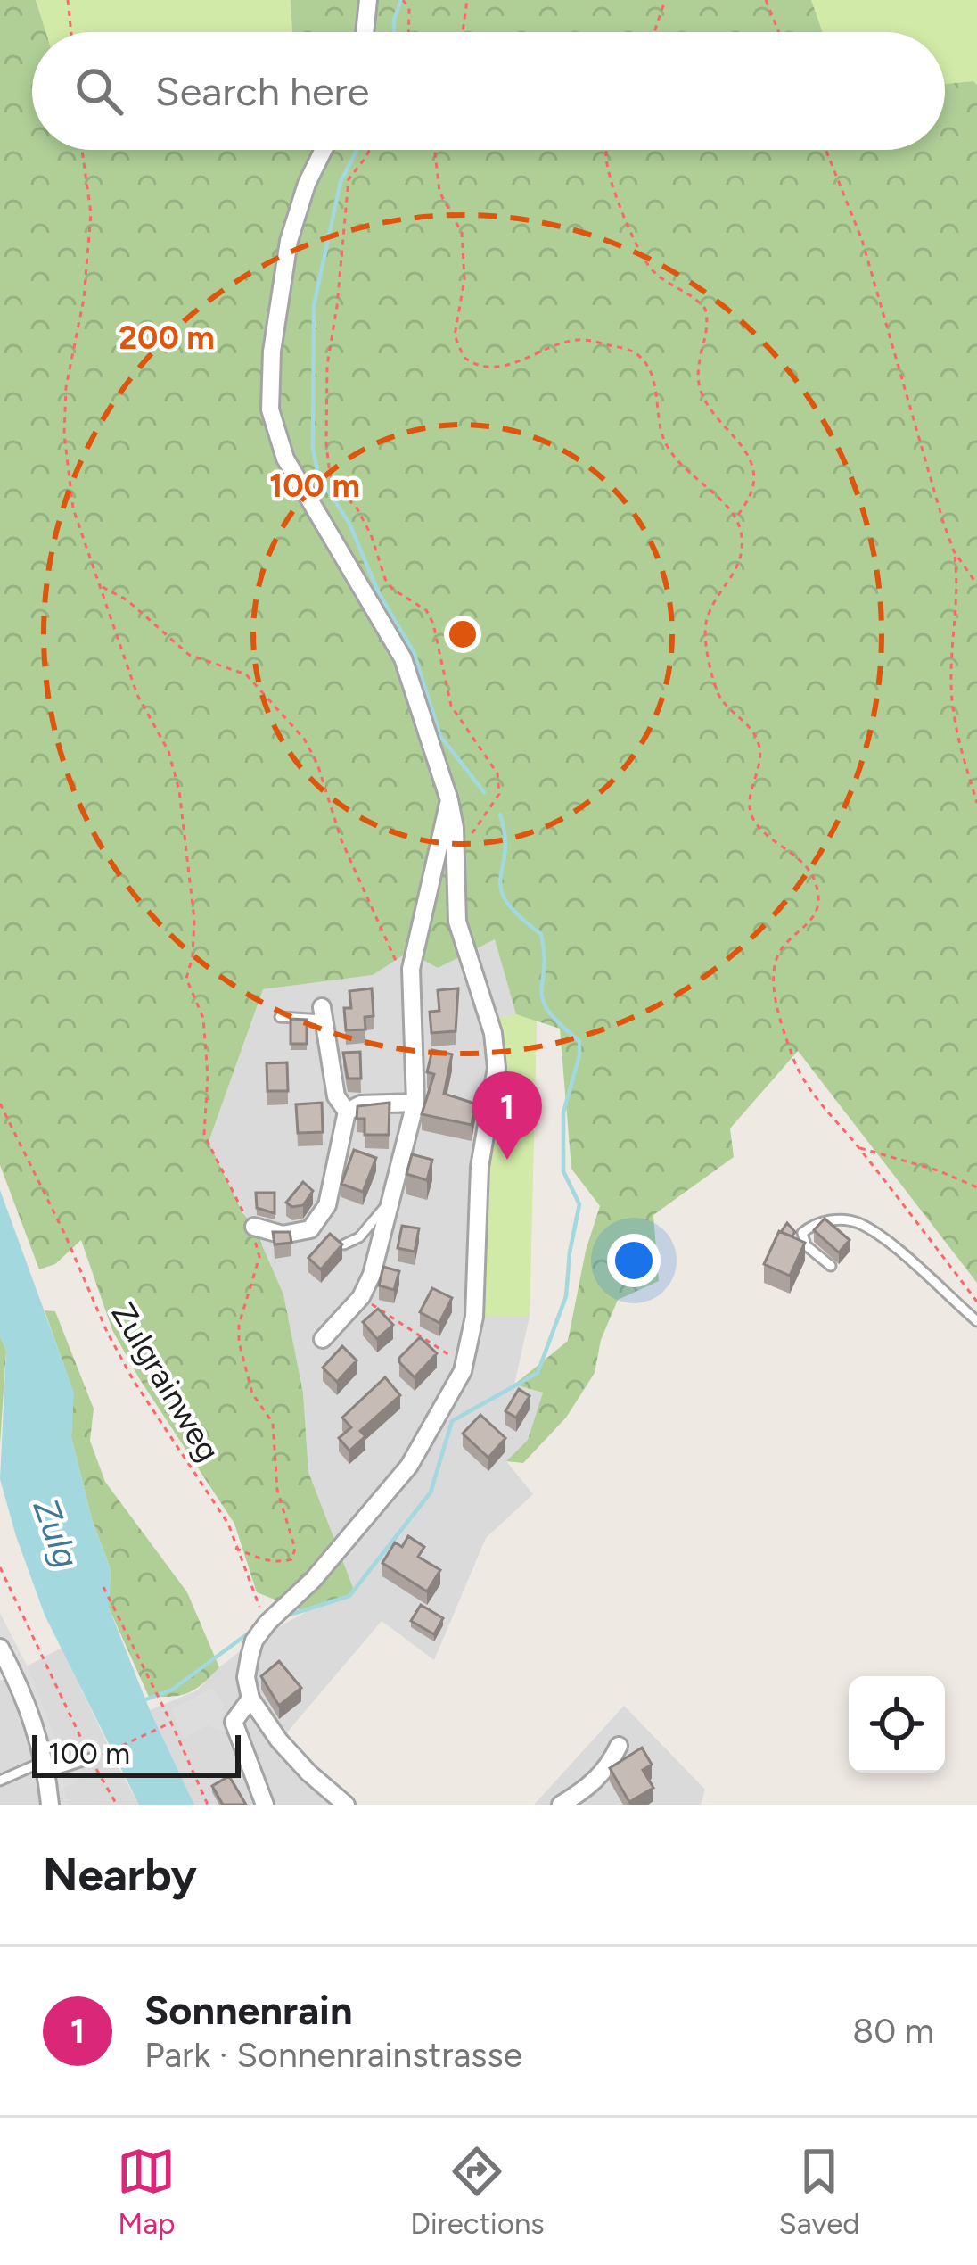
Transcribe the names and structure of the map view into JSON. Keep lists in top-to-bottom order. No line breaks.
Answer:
{"streets":{"path":["Zulgrainweg"]},"water":["Zulg"],"scale_bar":"100 m","page":{"search":"Search here","pins":"1","scale":"100 m","heading":"Nearby","list":[{"mark":"1","name":"Sonnenrain","note":"Park · Sonnenrainstrasse","value":"80 m"}],"nav":["Map","Directions","Saved"]},"rings":["200 m","100 m"]}
